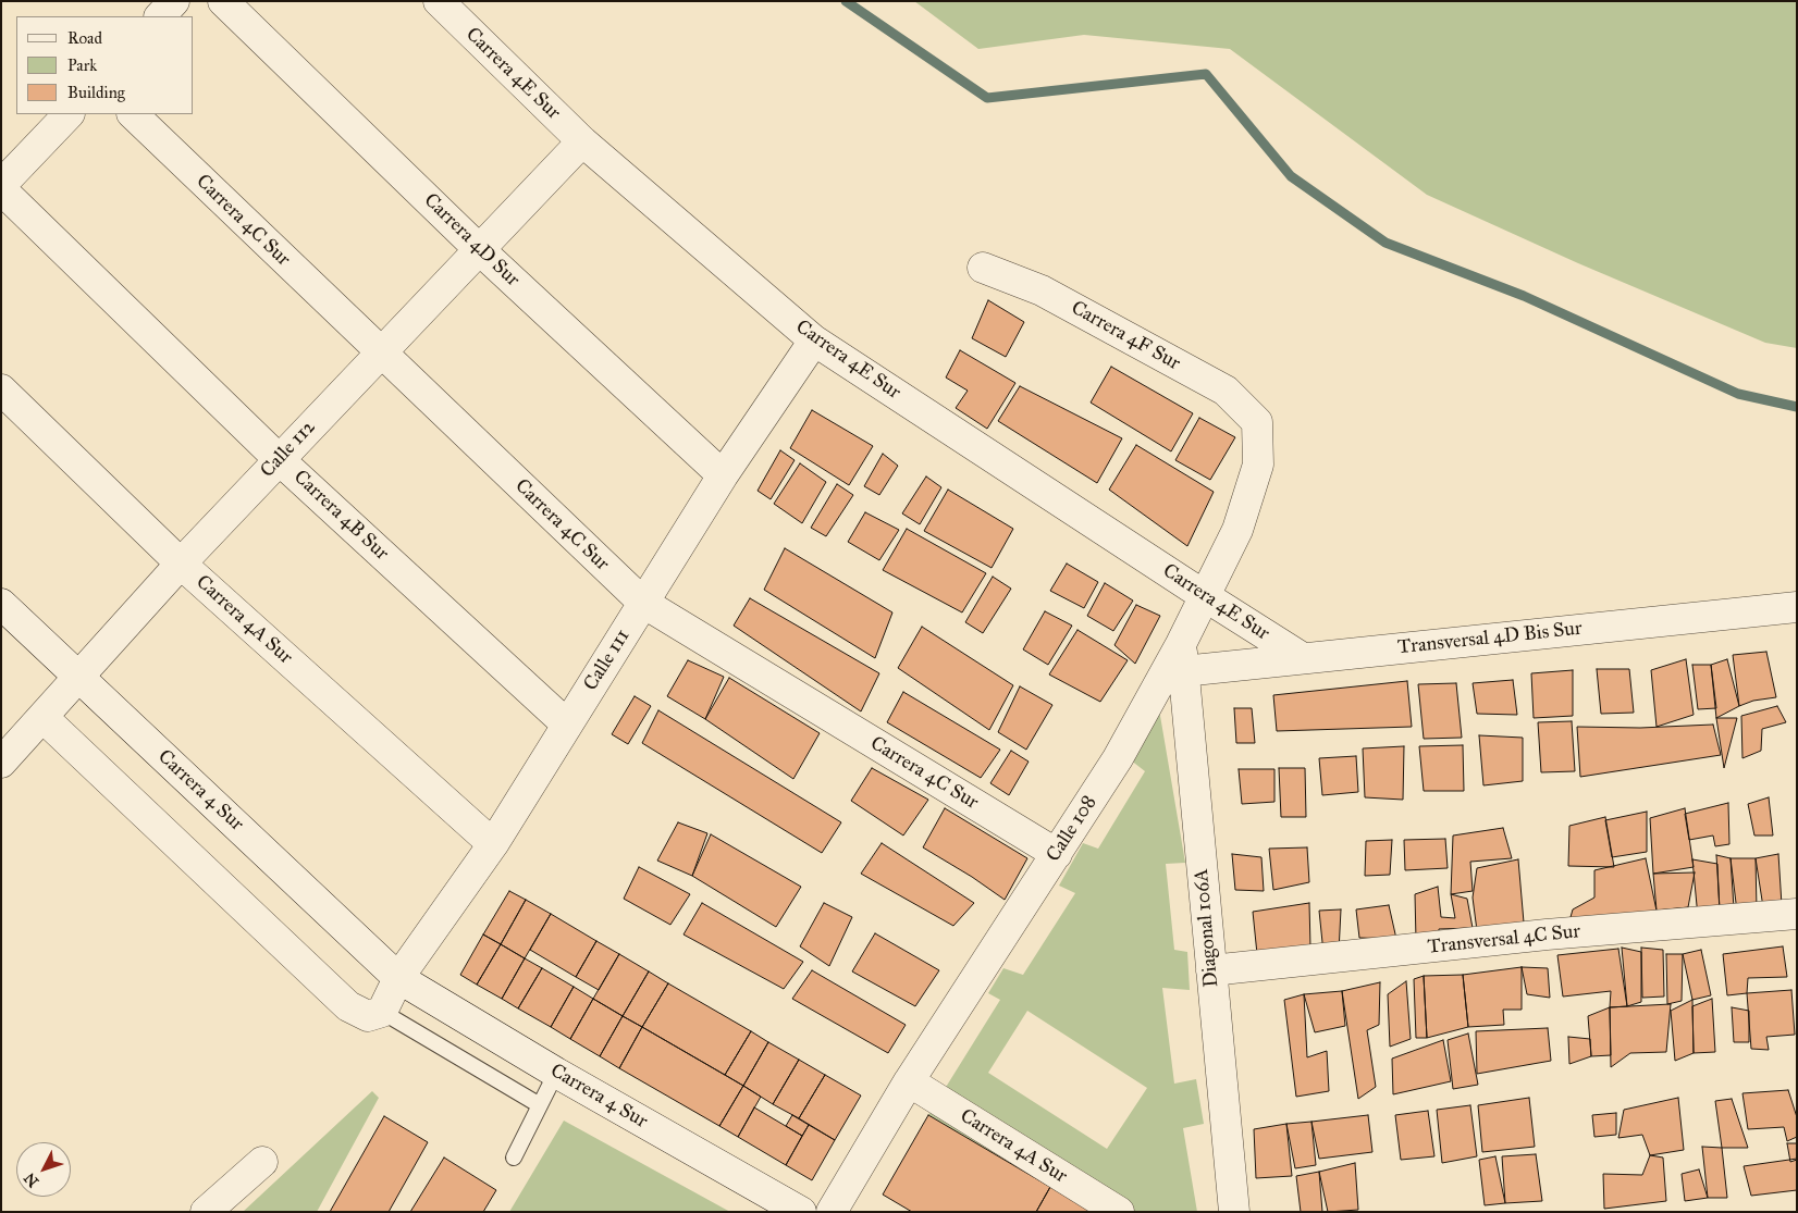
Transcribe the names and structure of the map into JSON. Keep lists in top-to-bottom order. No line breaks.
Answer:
{"streets":{"street":["Carrera 4E Sur","Carrera 4C Sur","Carrera 4D Sur","Carrera 4F Sur","Calle 112","Carrera 4B Sur","Carrera 4A Sur","Transversal 4D Bis Sur","Calle 111","Carrera 4 Sur","Calle 108","Diagonal 106A","Transversal 4C Sur"]},"crossings":[["Carrera 4E Sur","Calle 112"],["Carrera 4E Sur","Transversal 4D Bis Sur"],["Carrera 4E Sur","Calle 111"],["Carrera 4E Sur","Calle 108"],["Carrera 4C Sur","Calle 112"],["Carrera 4C Sur","Calle 111"],["Carrera 4C Sur","Calle 108"],["Carrera 4D Sur","Calle 112"],["Carrera 4D Sur","Calle 111"],["Carrera 4F Sur","Calle 108"],["Calle 112","Carrera 4B Sur"],["Calle 112","Carrera 4A Sur"],["Calle 112","Carrera 4 Sur"],["Carrera 4B Sur","Calle 111"],["Carrera 4A Sur","Calle 111"],["Carrera 4A Sur","Calle 108"],["Transversal 4D Bis Sur","Calle 108"],["Transversal 4D Bis Sur","Diagonal 106A"],["Calle 111","Carrera 4 Sur"],["Calle 108","Diagonal 106A"],["Diagonal 106A","Transversal 4C Sur"]],"legend":["Road","Park","Building"],"north":"bottom left"}
